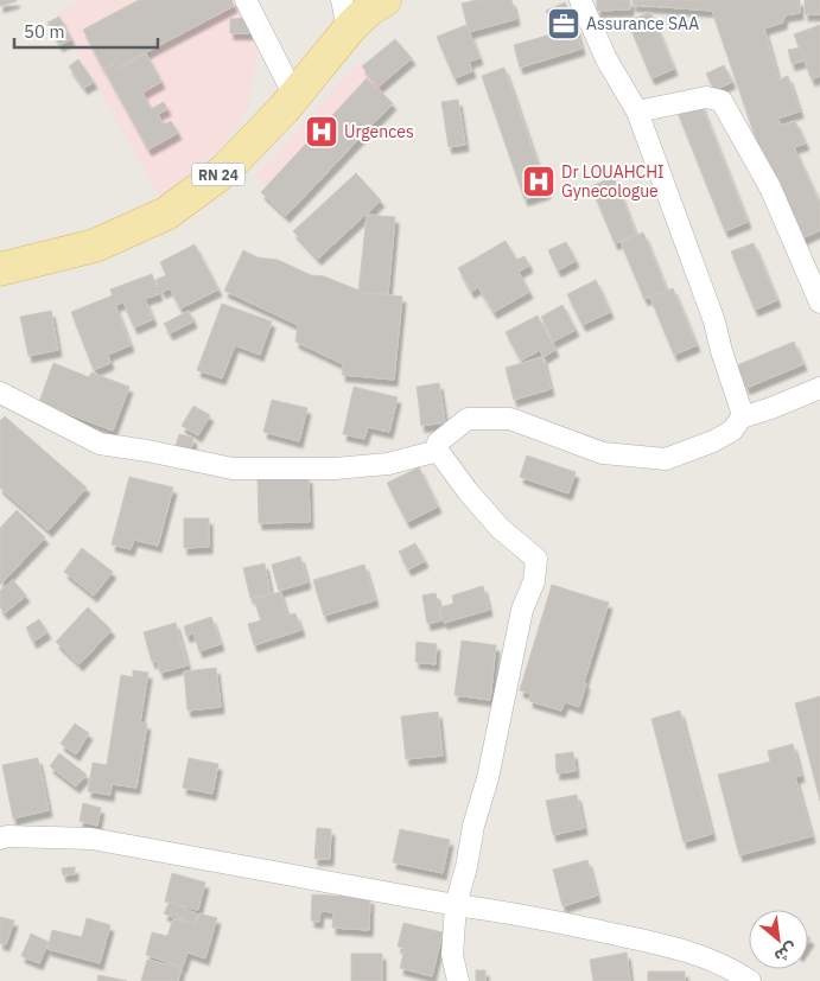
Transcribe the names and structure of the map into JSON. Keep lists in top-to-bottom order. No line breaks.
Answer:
{"streets":{"main road":["RN 24"]},"places":{"office":["Assurance SAA"],"hospital":["Urgences","Dr LOUAHCHI Gynecologue"]},"scale_bar":"50 m","north":"bottom right"}
